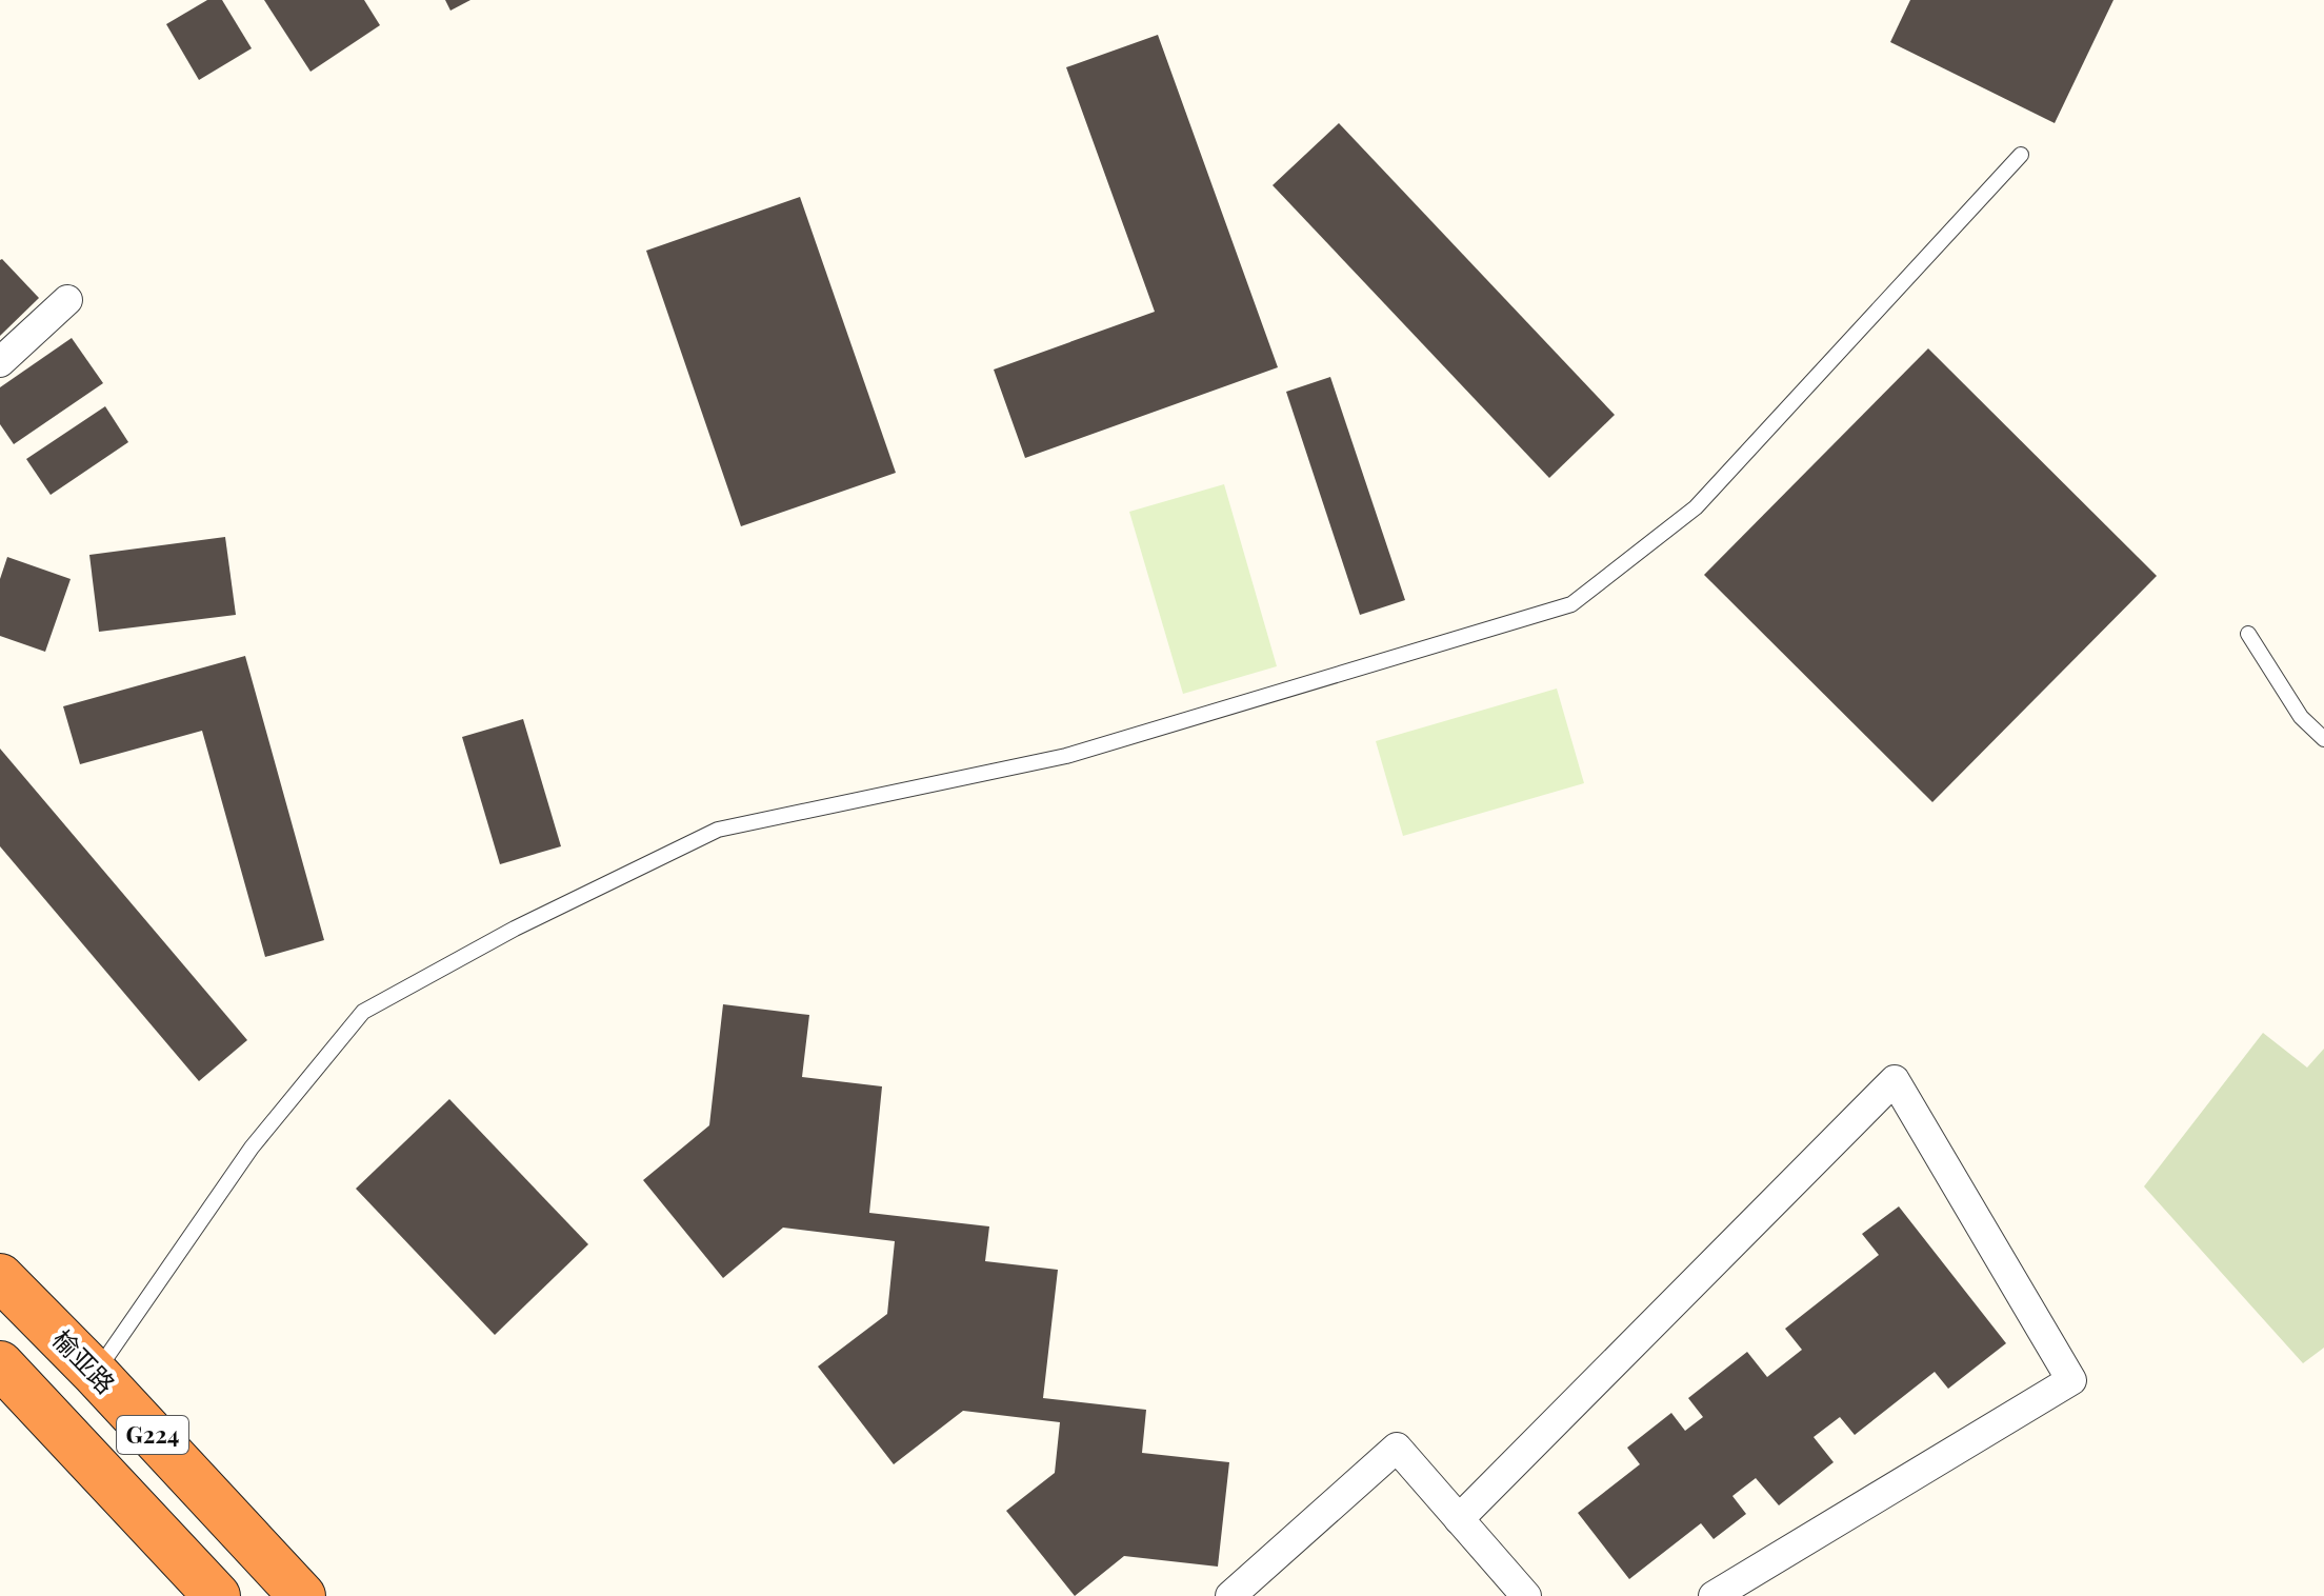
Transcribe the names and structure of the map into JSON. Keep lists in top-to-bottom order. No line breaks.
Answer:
{"streets":{"highway":["榆亚路","G224"]}}
